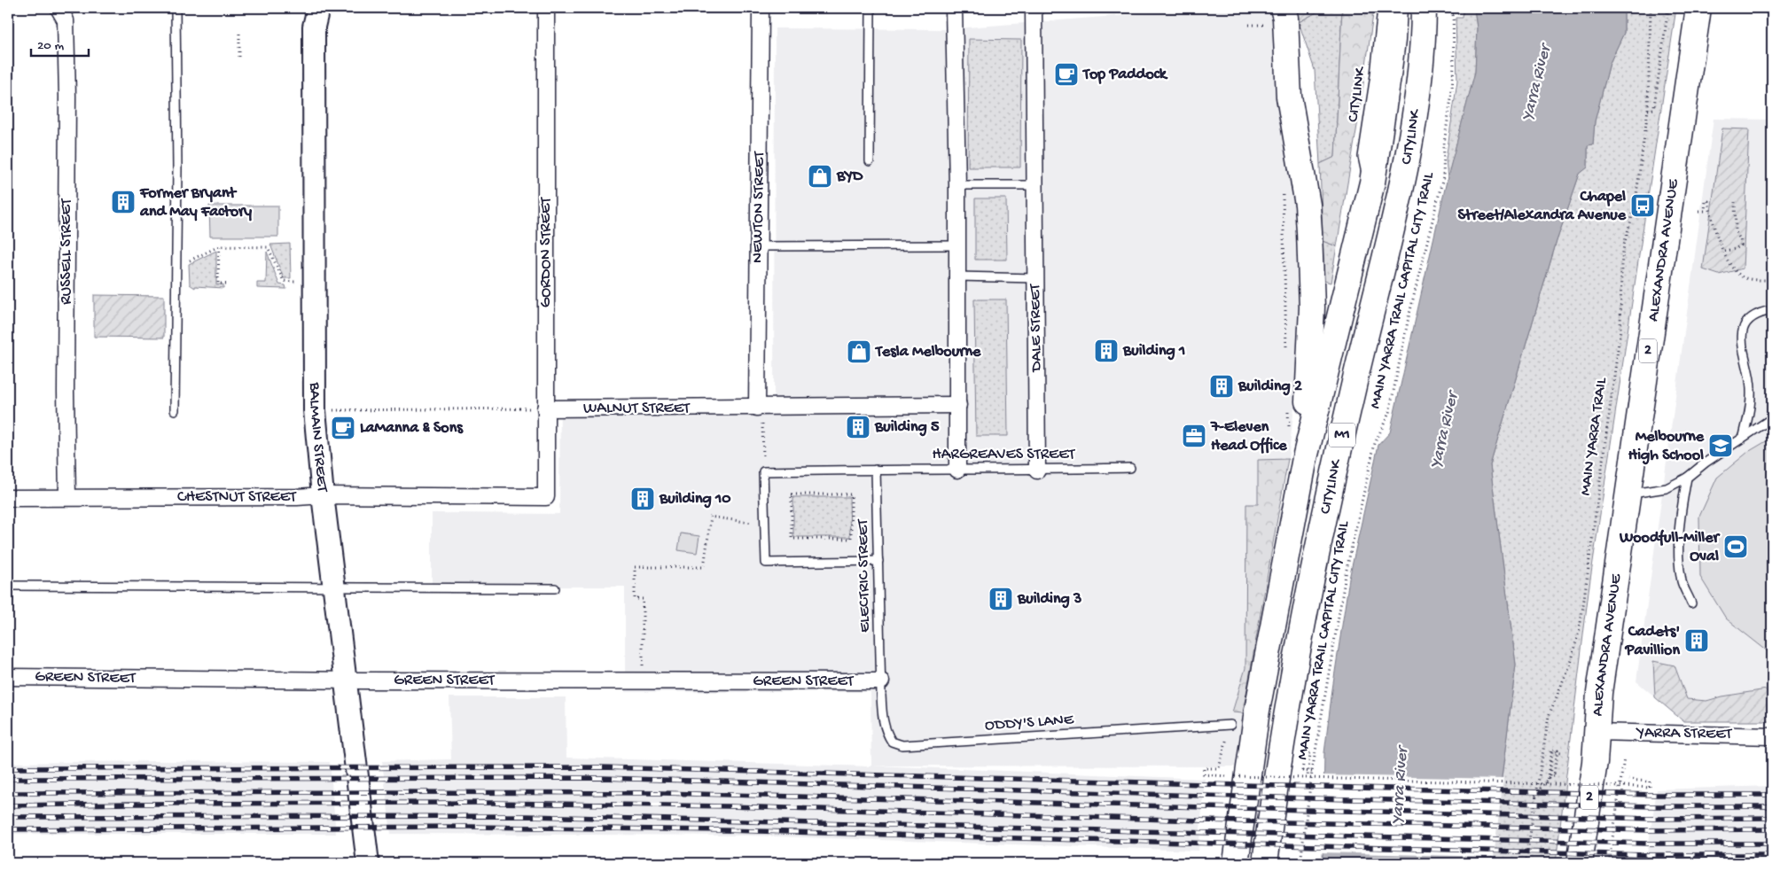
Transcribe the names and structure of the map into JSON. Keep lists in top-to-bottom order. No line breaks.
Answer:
{"streets":{"main road":["CITYLINK","ALEXANDRA AVENUE","2","M1"],"street":["NEWTON STREET","RUSSELL STREET","GORDON STREET","DALE STREET","WALNUT STREET","BALMAIN STREET","CHESTNUT STREET","GREEN STREET","YARRA STREET"],"lane":["HARGREAVES STREET","ELECTRIC STREET","ODDY'S LANE"],"path":["MAIN YARRA TRAIL CAPITAL CITY TRAIL","MAIN YARRA TRAIL"]},"crossings":[["CITYLINK","M1"],["NEWTON STREET","WALNUT STREET"],["ALEXANDRA AVENUE","YARRA STREET"],["RUSSELL STREET","CHESTNUT STREET"],["GORDON STREET","WALNUT STREET"],["GORDON STREET","CHESTNUT STREET"],["DALE STREET","HARGREAVES STREET"],["BALMAIN STREET","CHESTNUT STREET"],["BALMAIN STREET","GREEN STREET"],["HARGREAVES STREET","ELECTRIC STREET"],["ELECTRIC STREET","GREEN STREET"],["ELECTRIC STREET","ODDY'S LANE"],["GREEN STREET","ODDY'S LANE"]],"water":["Yarra River"],"places":{"cafe":["Top Paddock","LaManna & Sons"],"shop":["BYD","Tesla Melbourne"],"building":["Former Bryant and May Factory","Building 1","Building 2","Building 5","Building 10","Building 3","Cadets' Pavillion"],"bus stop":["Chapel Street/Alexandra Avenue"],"office":["7-Eleven Head Office"],"school or university":["Melbourne High School"],"sports":["Woodfull-Miller Oval"]},"scale_bar":"20 m"}
